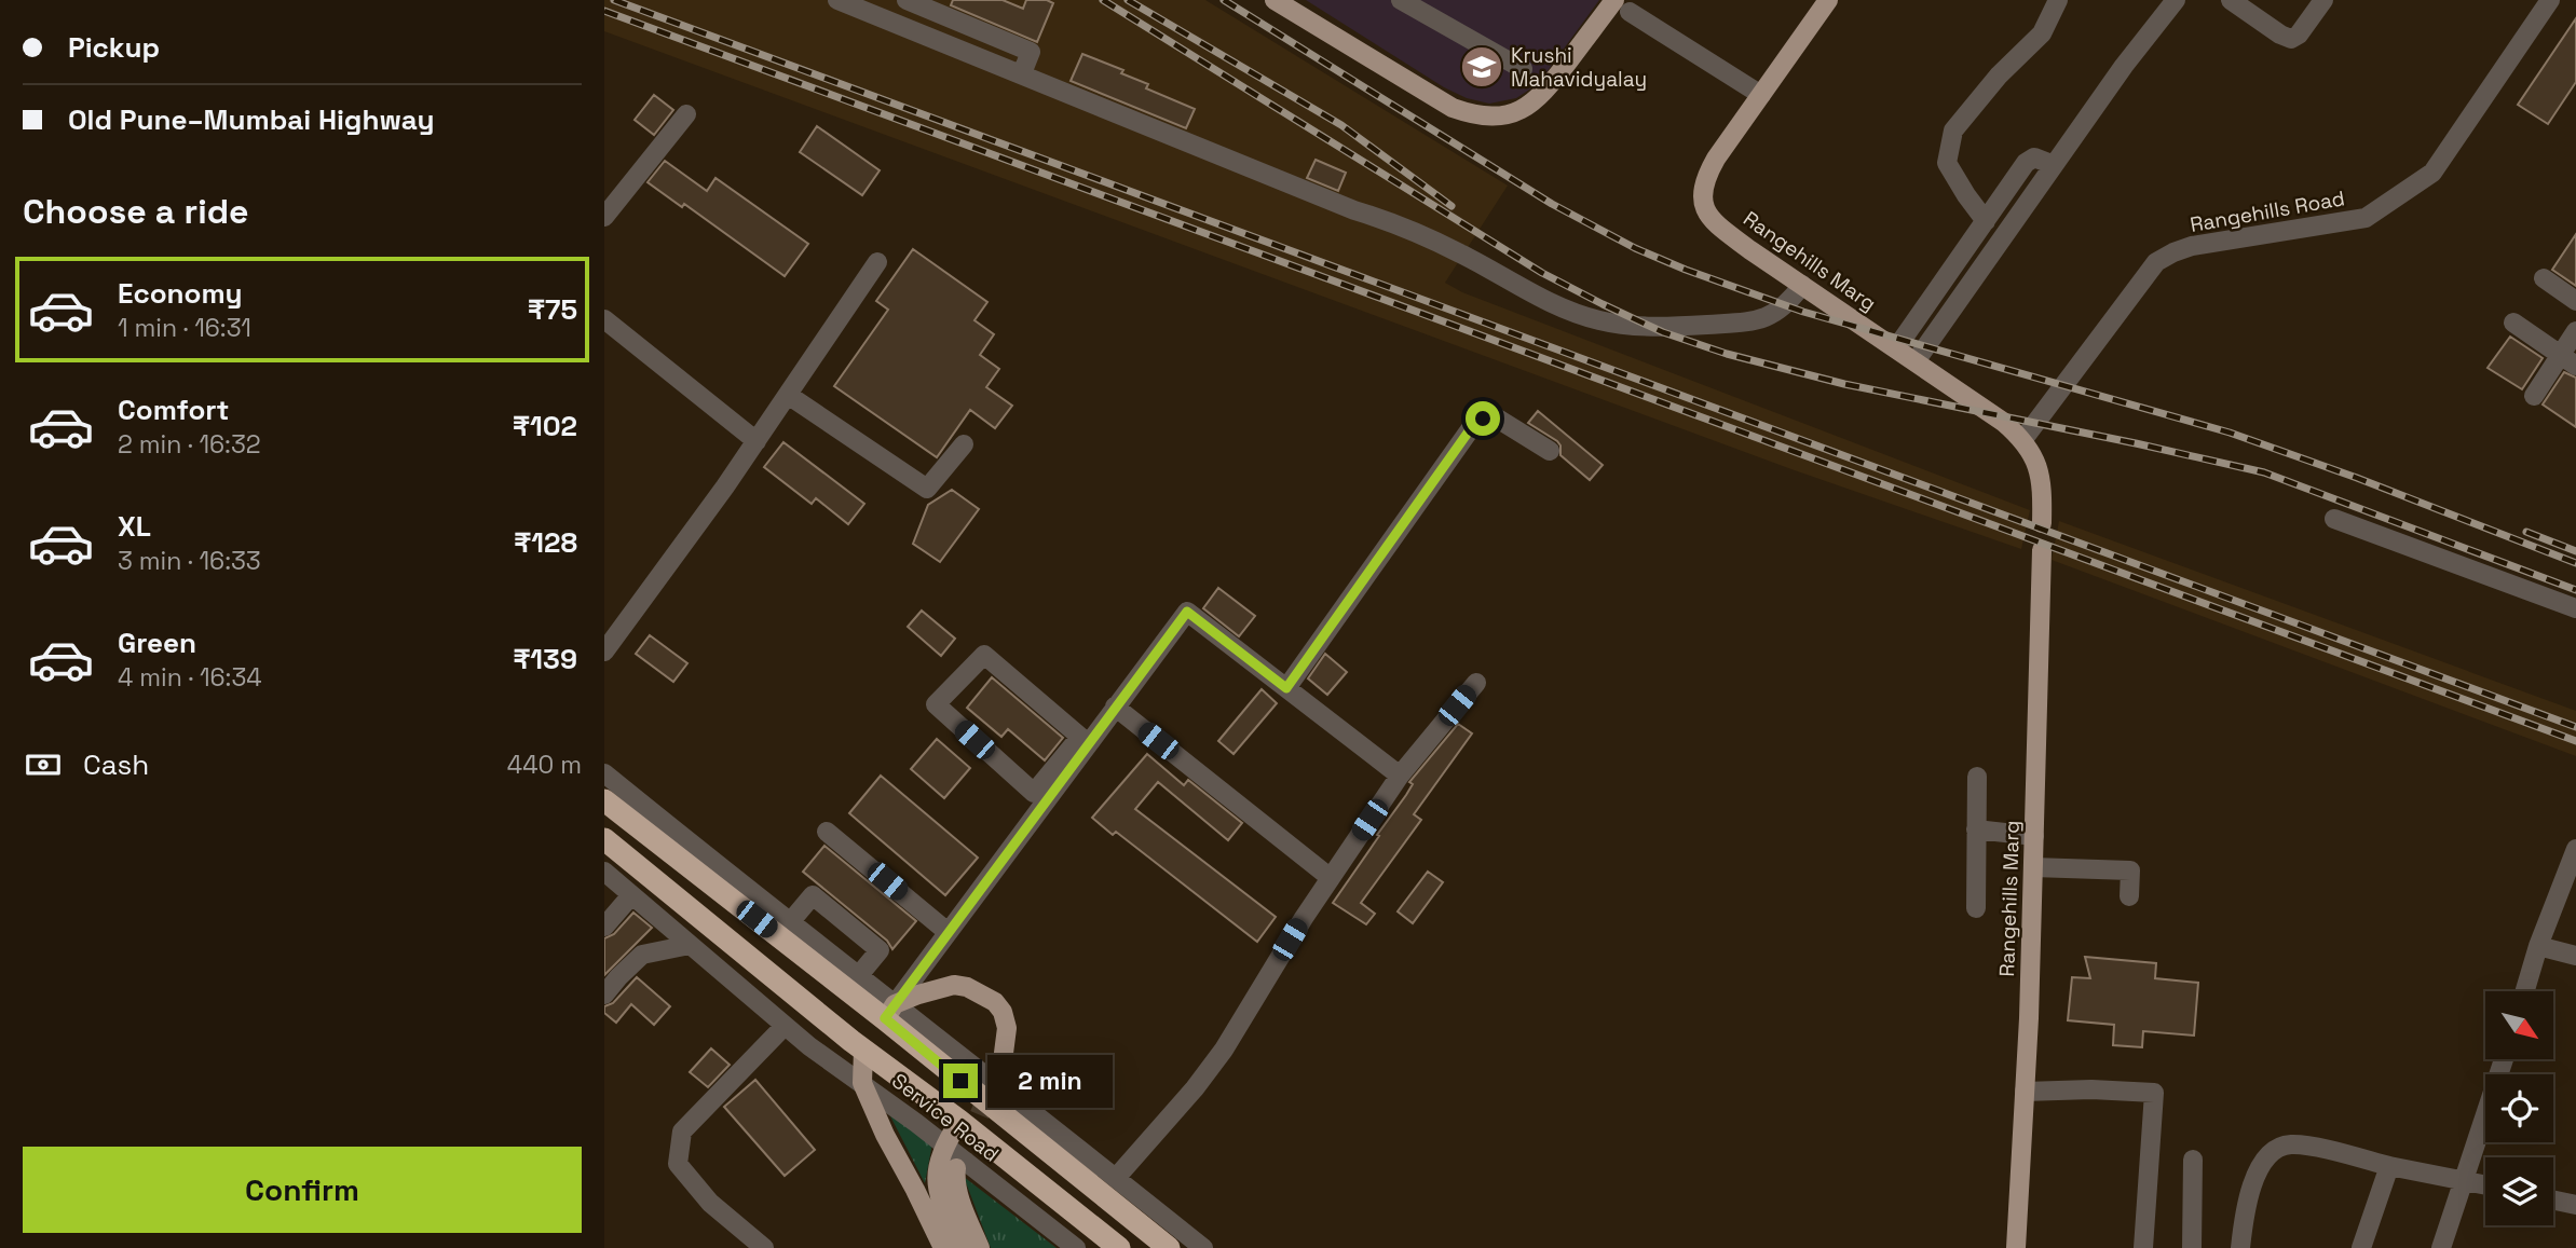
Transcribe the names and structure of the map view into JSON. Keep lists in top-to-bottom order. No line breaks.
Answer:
{"streets":{"main road":["Rangehills Marg"],"street":["Rangehills Road","Service Road"]},"crossings":[["Rangehills Road","Rangehills Marg"]],"places":{"school or university":["Krushi Mahavidyalay"]},"north":"bottom right","page":{"banner":["Pickup","Old Pune–Mumbai Highway"],"heading":"Choose a ride","list":[{"name":"Economy","note":"1 min · 16:31","value":"₹75"},{"name":"Comfort","note":"2 min · 16:32","value":"₹102"},{"name":"XL","note":"3 min · 16:33","value":"₹128"},{"name":"Green","note":"4 min · 16:34","value":"₹139"}],"pay":["Cash","440 m"],"bubble":"2 min","buttons":"Confirm"}}
